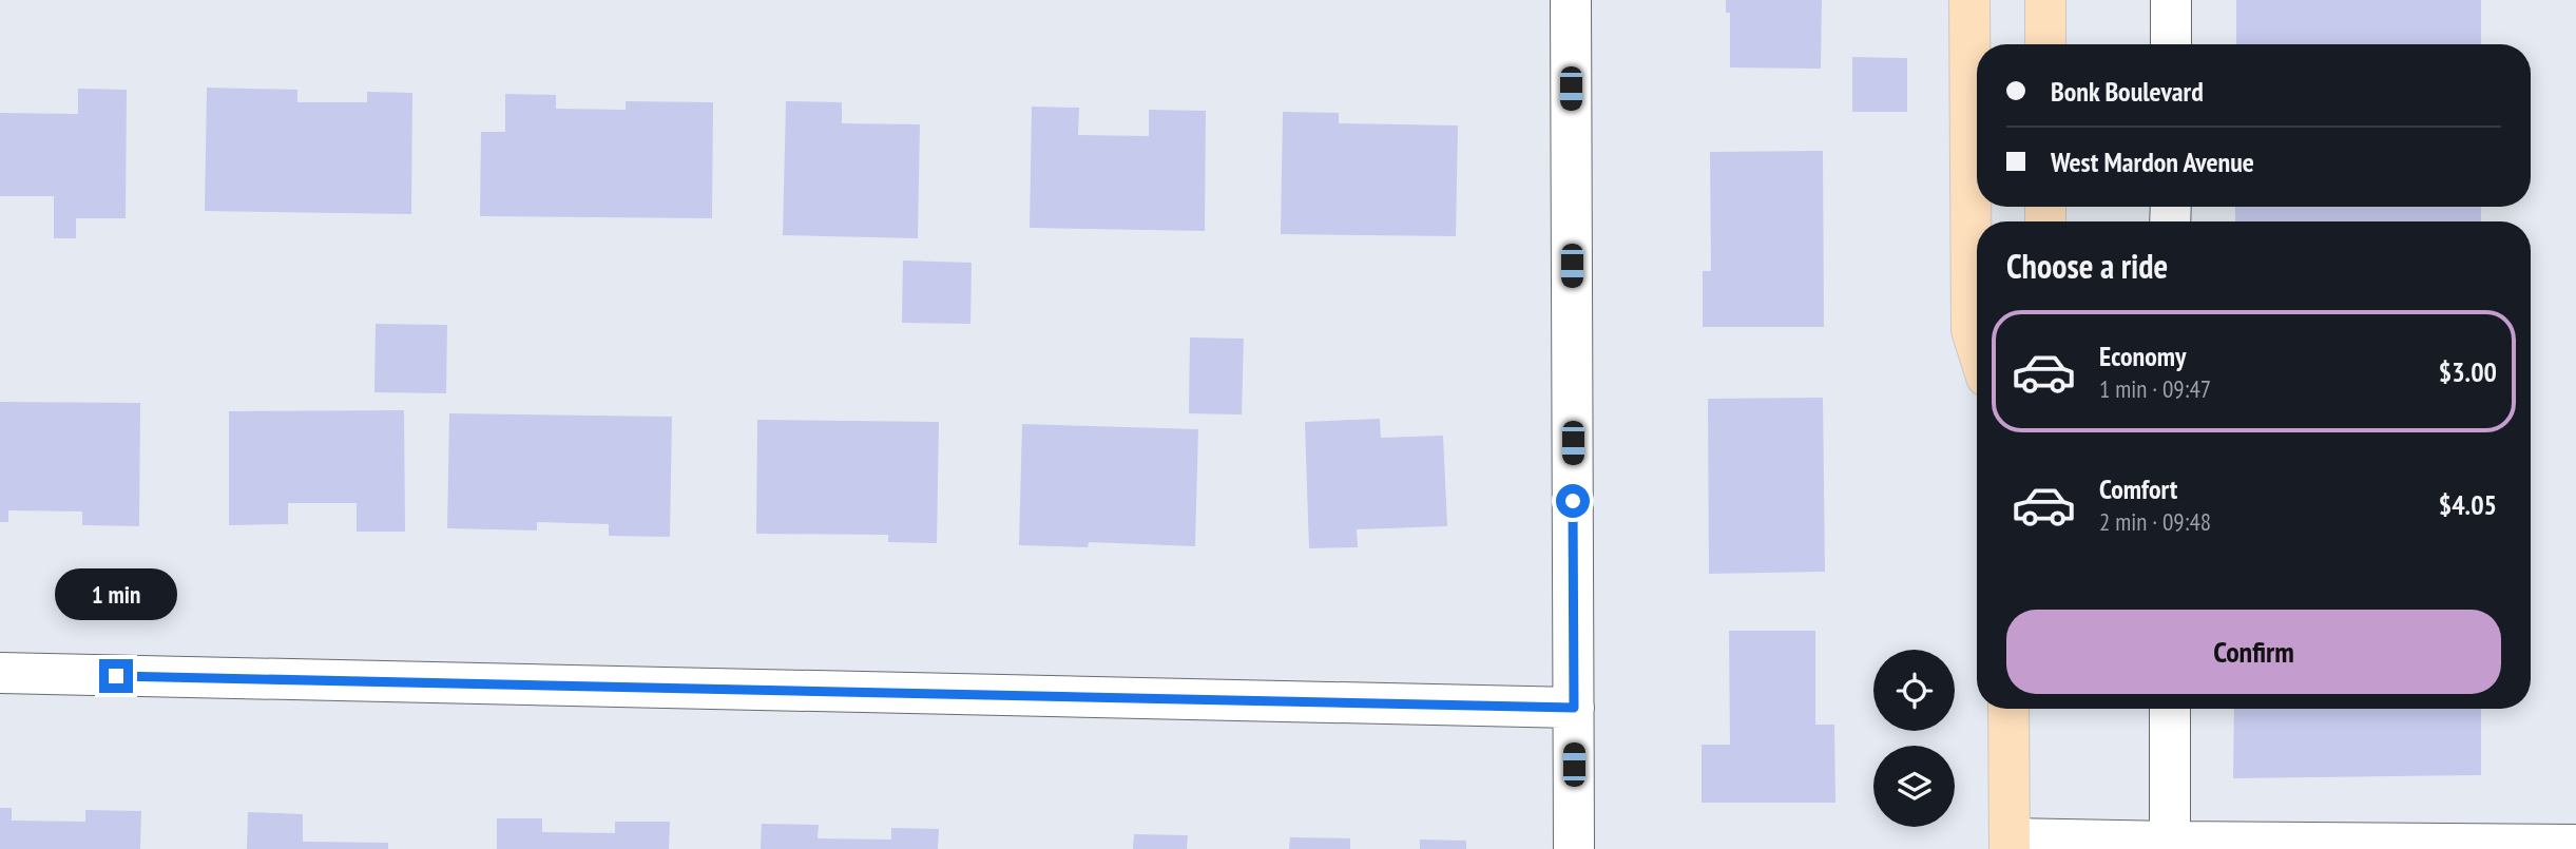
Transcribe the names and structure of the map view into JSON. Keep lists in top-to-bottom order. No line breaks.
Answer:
{"page":{"banner":["Bonk Boulevard","West Mardon Avenue"],"heading":"Choose a ride","list":[{"name":"Economy","note":"1 min · 09:47","value":"$3.00"},{"name":"Comfort","note":"2 min · 09:48","value":"$4.05"}],"bubble":"1 min","buttons":"Confirm"}}
